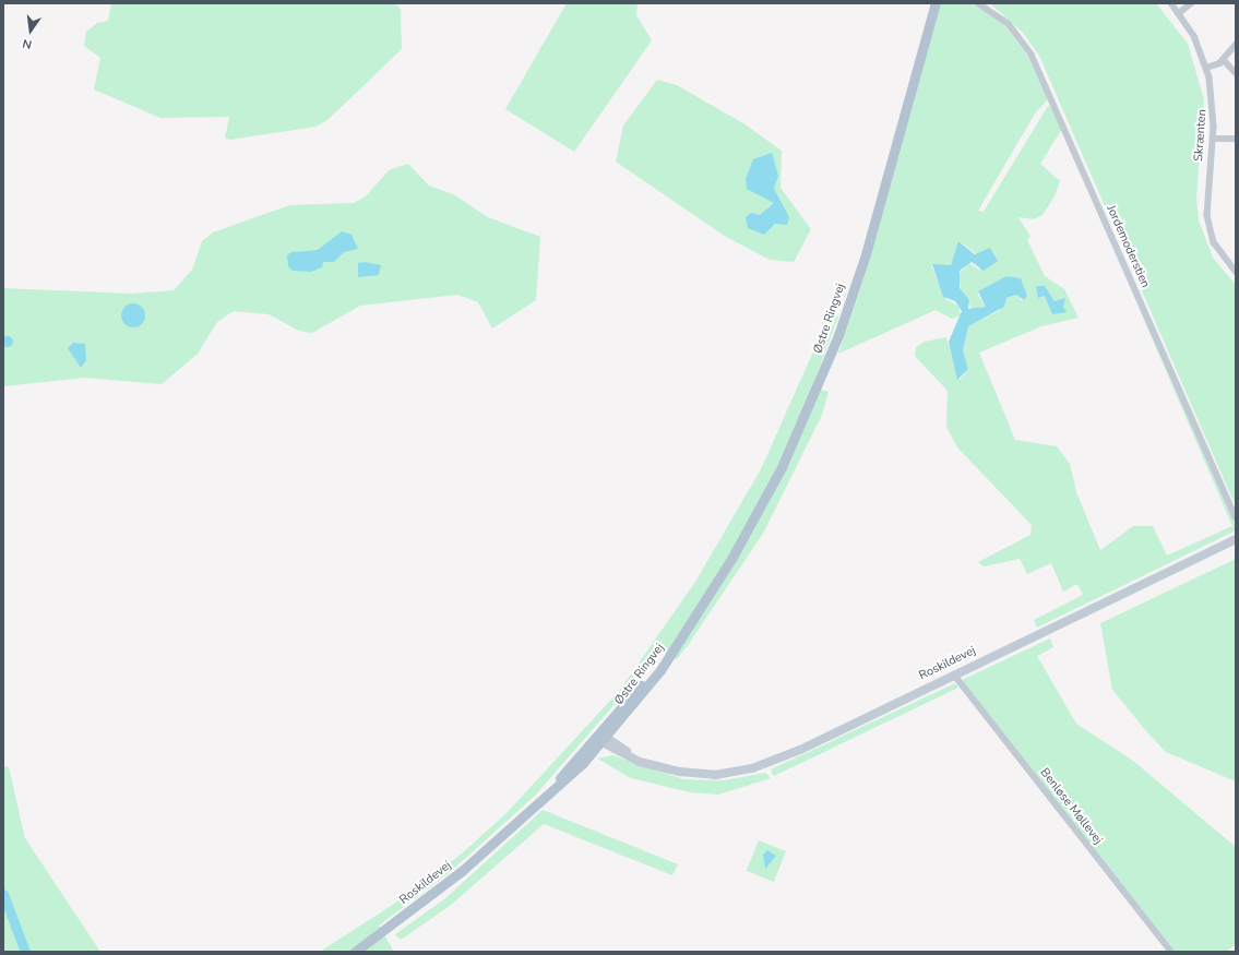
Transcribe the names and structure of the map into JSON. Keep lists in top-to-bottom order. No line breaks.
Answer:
{"streets":{"main road":["Østre Ringvej","Roskildevej"],"street":["Skrænten","Jordemoderstien","Benløse Møllevej"]},"crossings":[["Østre Ringvej","Roskildevej"],["Roskildevej","Benløse Møllevej"]],"north":"bottom"}
